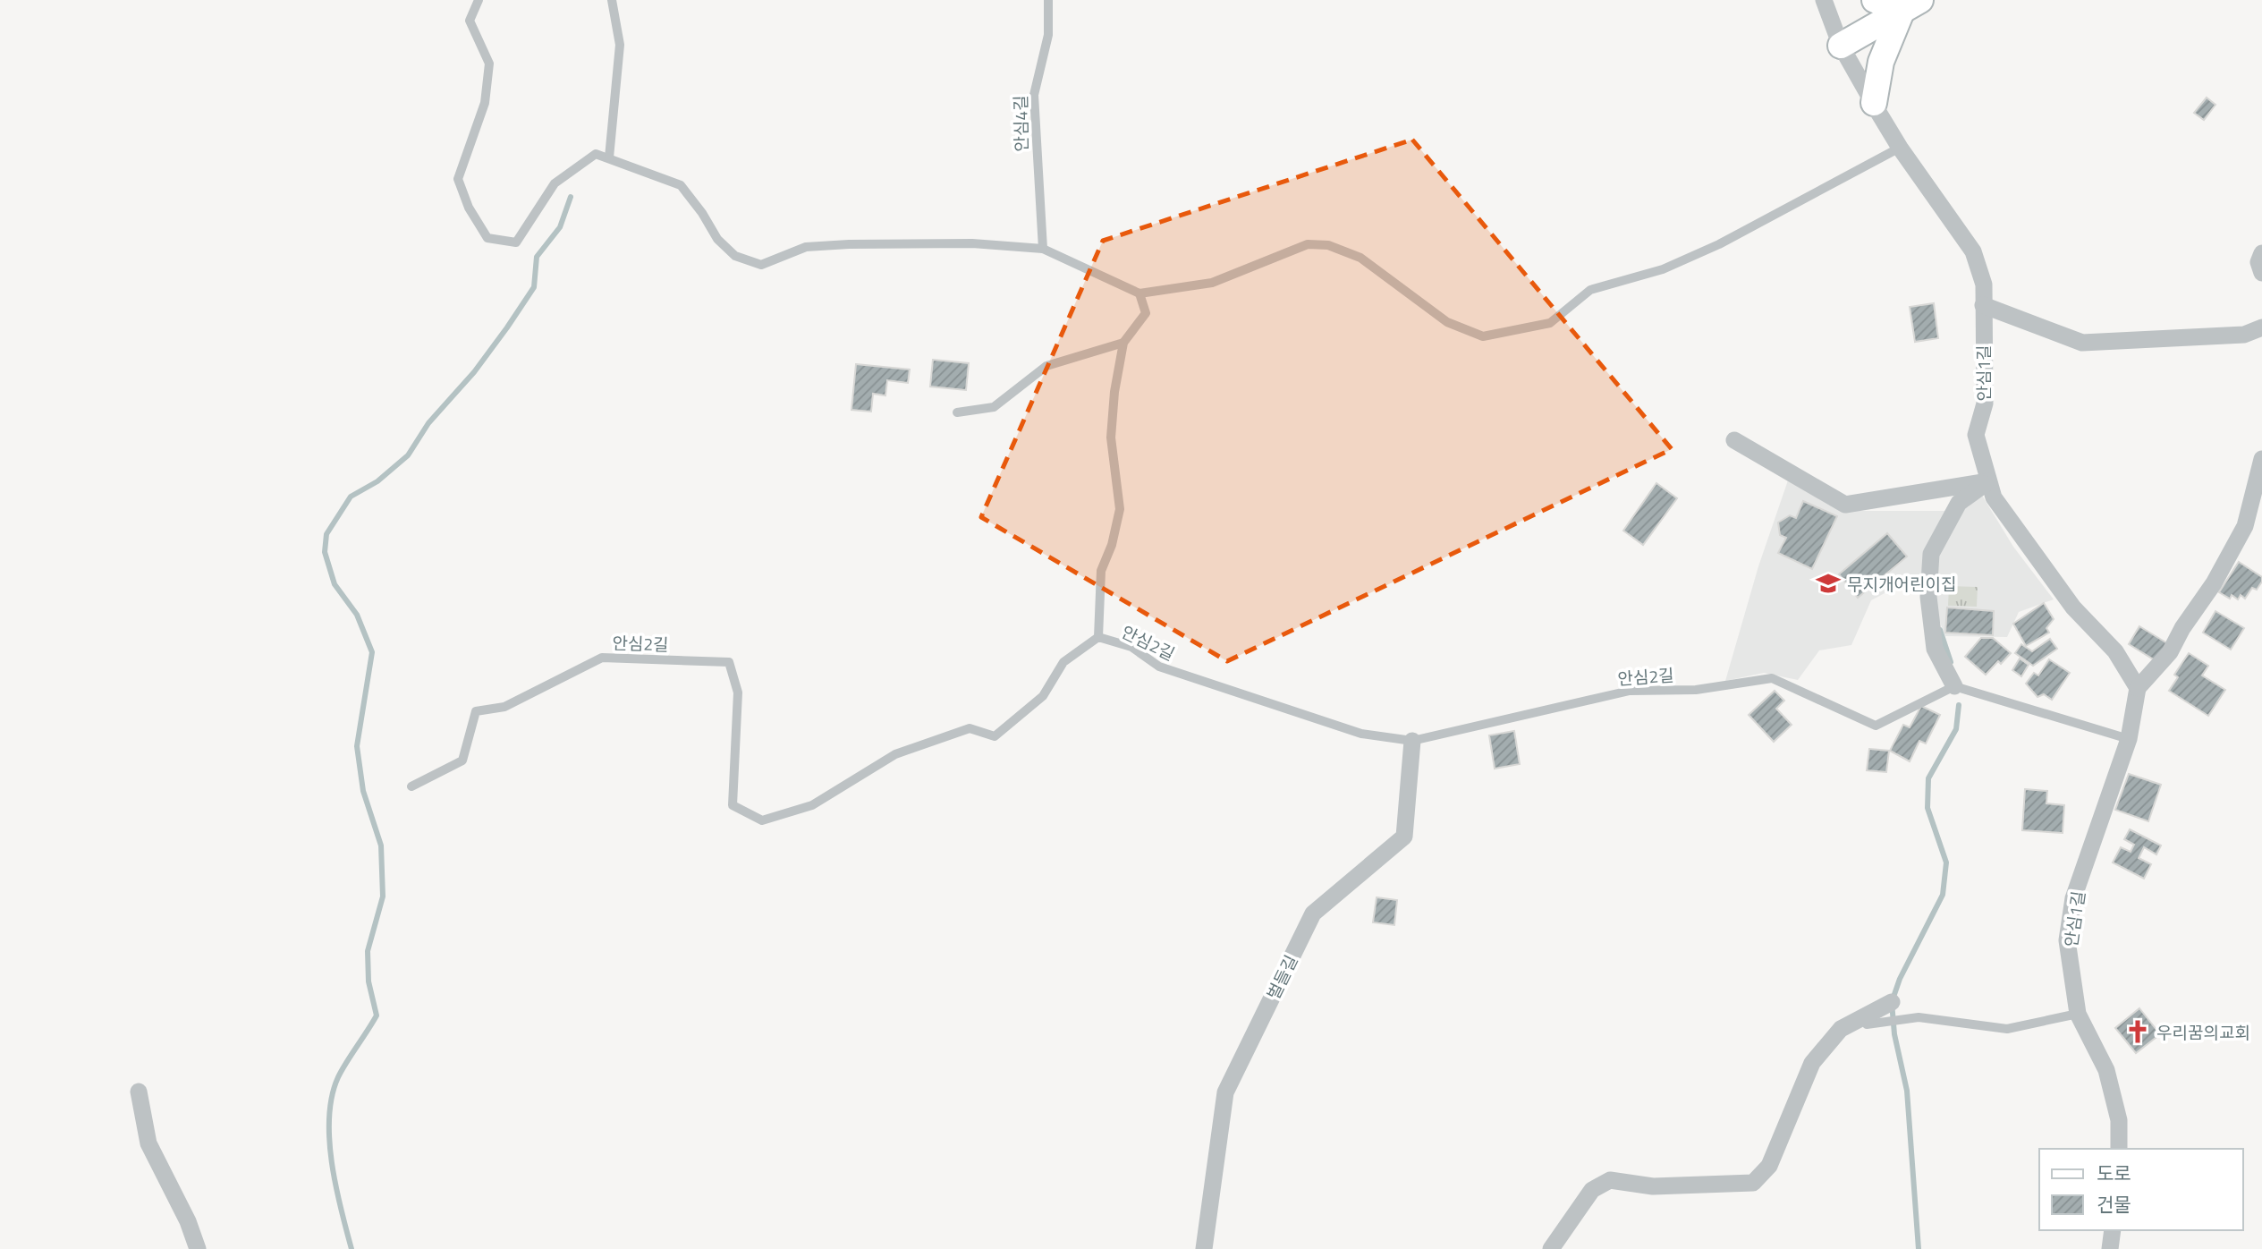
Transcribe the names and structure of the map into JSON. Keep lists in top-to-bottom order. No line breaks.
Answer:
{"streets":{"street":["안심1길","벌들길"],"lane":["안심4길","안심2길"]},"crossings":[["안심2길","벌들길"]],"places":{"school or university":["무지개어린이집"],"church":["우리꿈의교회"]},"legend":["도로","건물"]}
